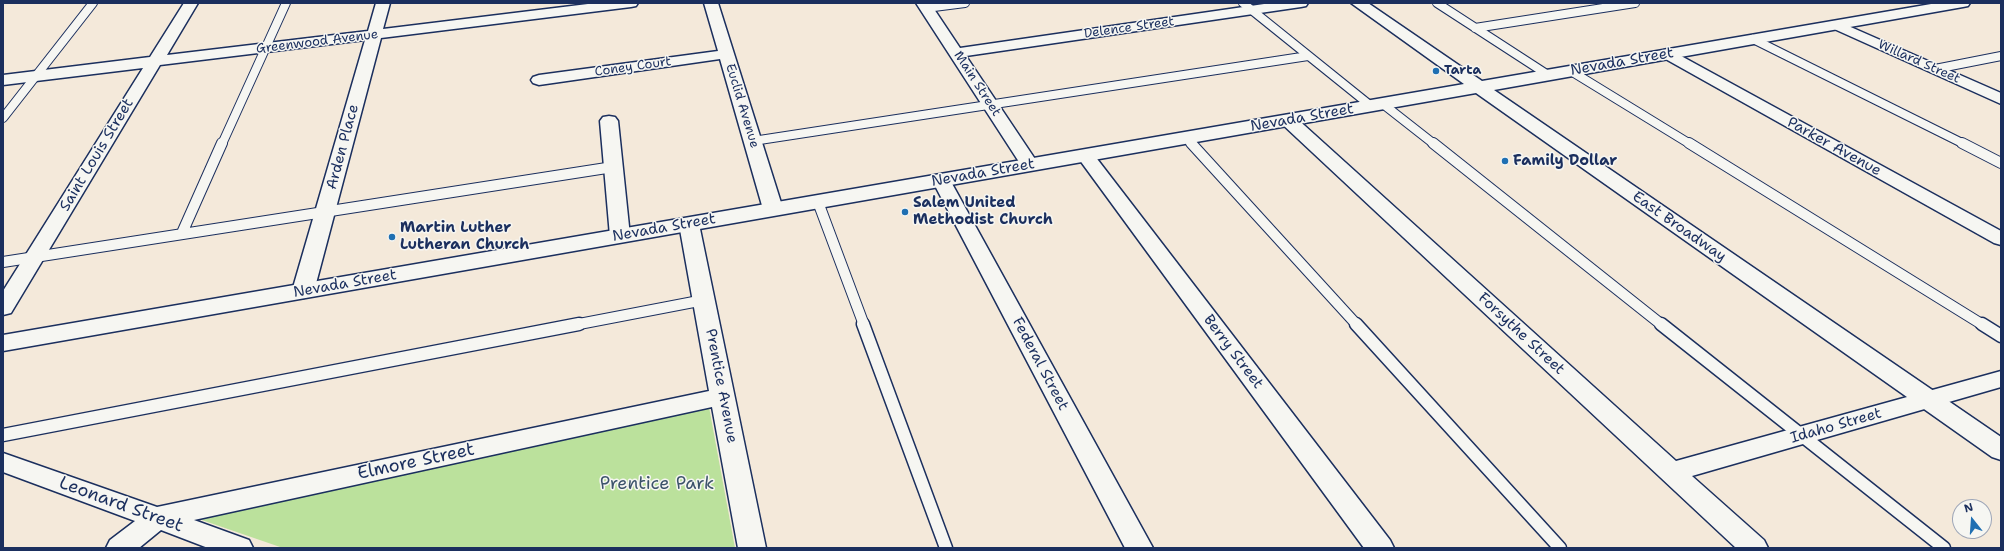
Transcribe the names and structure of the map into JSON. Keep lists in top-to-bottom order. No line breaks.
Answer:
{"streets":{"street":["Delence Street","Greenwood Avenue","Nevada Street","Willard Street","Coney Court","Main Street","Euclid Avenue","Arden Place","Parker Avenue","Saint Louis Street","East Broadway","Forsythe Street","Berry Street","Federal Street","Prentice Avenue","Idaho Street","Elmore Street","Leonard Street"]},"crossings":[["Delence Street","Main Street"],["Greenwood Avenue","Arden Place"],["Greenwood Avenue","Saint Louis Street"],["Nevada Street","Willard Street"],["Nevada Street","Main Street"],["Nevada Street","Euclid Avenue"],["Nevada Street","Arden Place"],["Nevada Street","Parker Avenue"],["Nevada Street","East Broadway"],["Nevada Street","Forsythe Street"],["Nevada Street","Berry Street"],["Nevada Street","Federal Street"],["Nevada Street","Prentice Avenue"],["Coney Court","Euclid Avenue"],["East Broadway","Idaho Street"],["Forsythe Street","Idaho Street"],["Prentice Avenue","Elmore Street"],["Elmore Street","Leonard Street"]],"parks":["Prentice Park"],"places":["Tarta","Family Dollar","Salem United Methodist Church","Martin Luther Lutheran Church"],"north":"top"}
